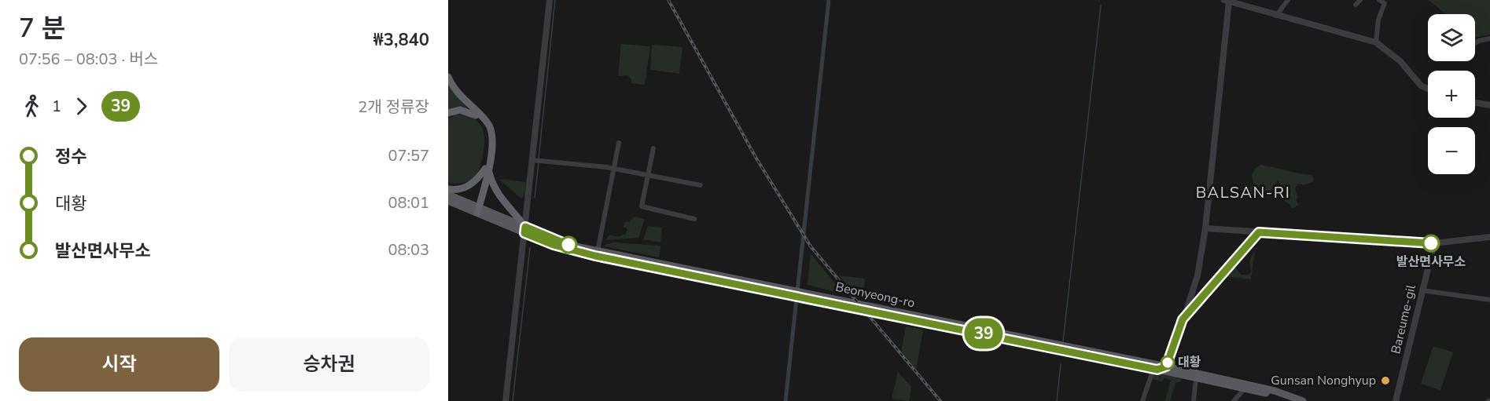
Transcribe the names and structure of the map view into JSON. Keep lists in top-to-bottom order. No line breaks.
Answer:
{"streets":{"main road":["Beonyeong-ro"],"street":["Bareume-gil"]},"districts":["BALSAN-RI"],"places":["발산면사무소","대황","Gunsan Nonghyup"],"lines":["bus line 39"],"page":{"heading":["7 분","07:56 – 08:03 · 버스","₩3,840"],"on_map":"39","map_buttons":["+","−"],"legs":["1","39","2개 정류장"],"list":[{"name":"정수","value":"07:57"},{"name":"대황","value":"08:01"},{"name":"발산면사무소","value":"08:03"}],"buttons":["시작","승차권"]}}
